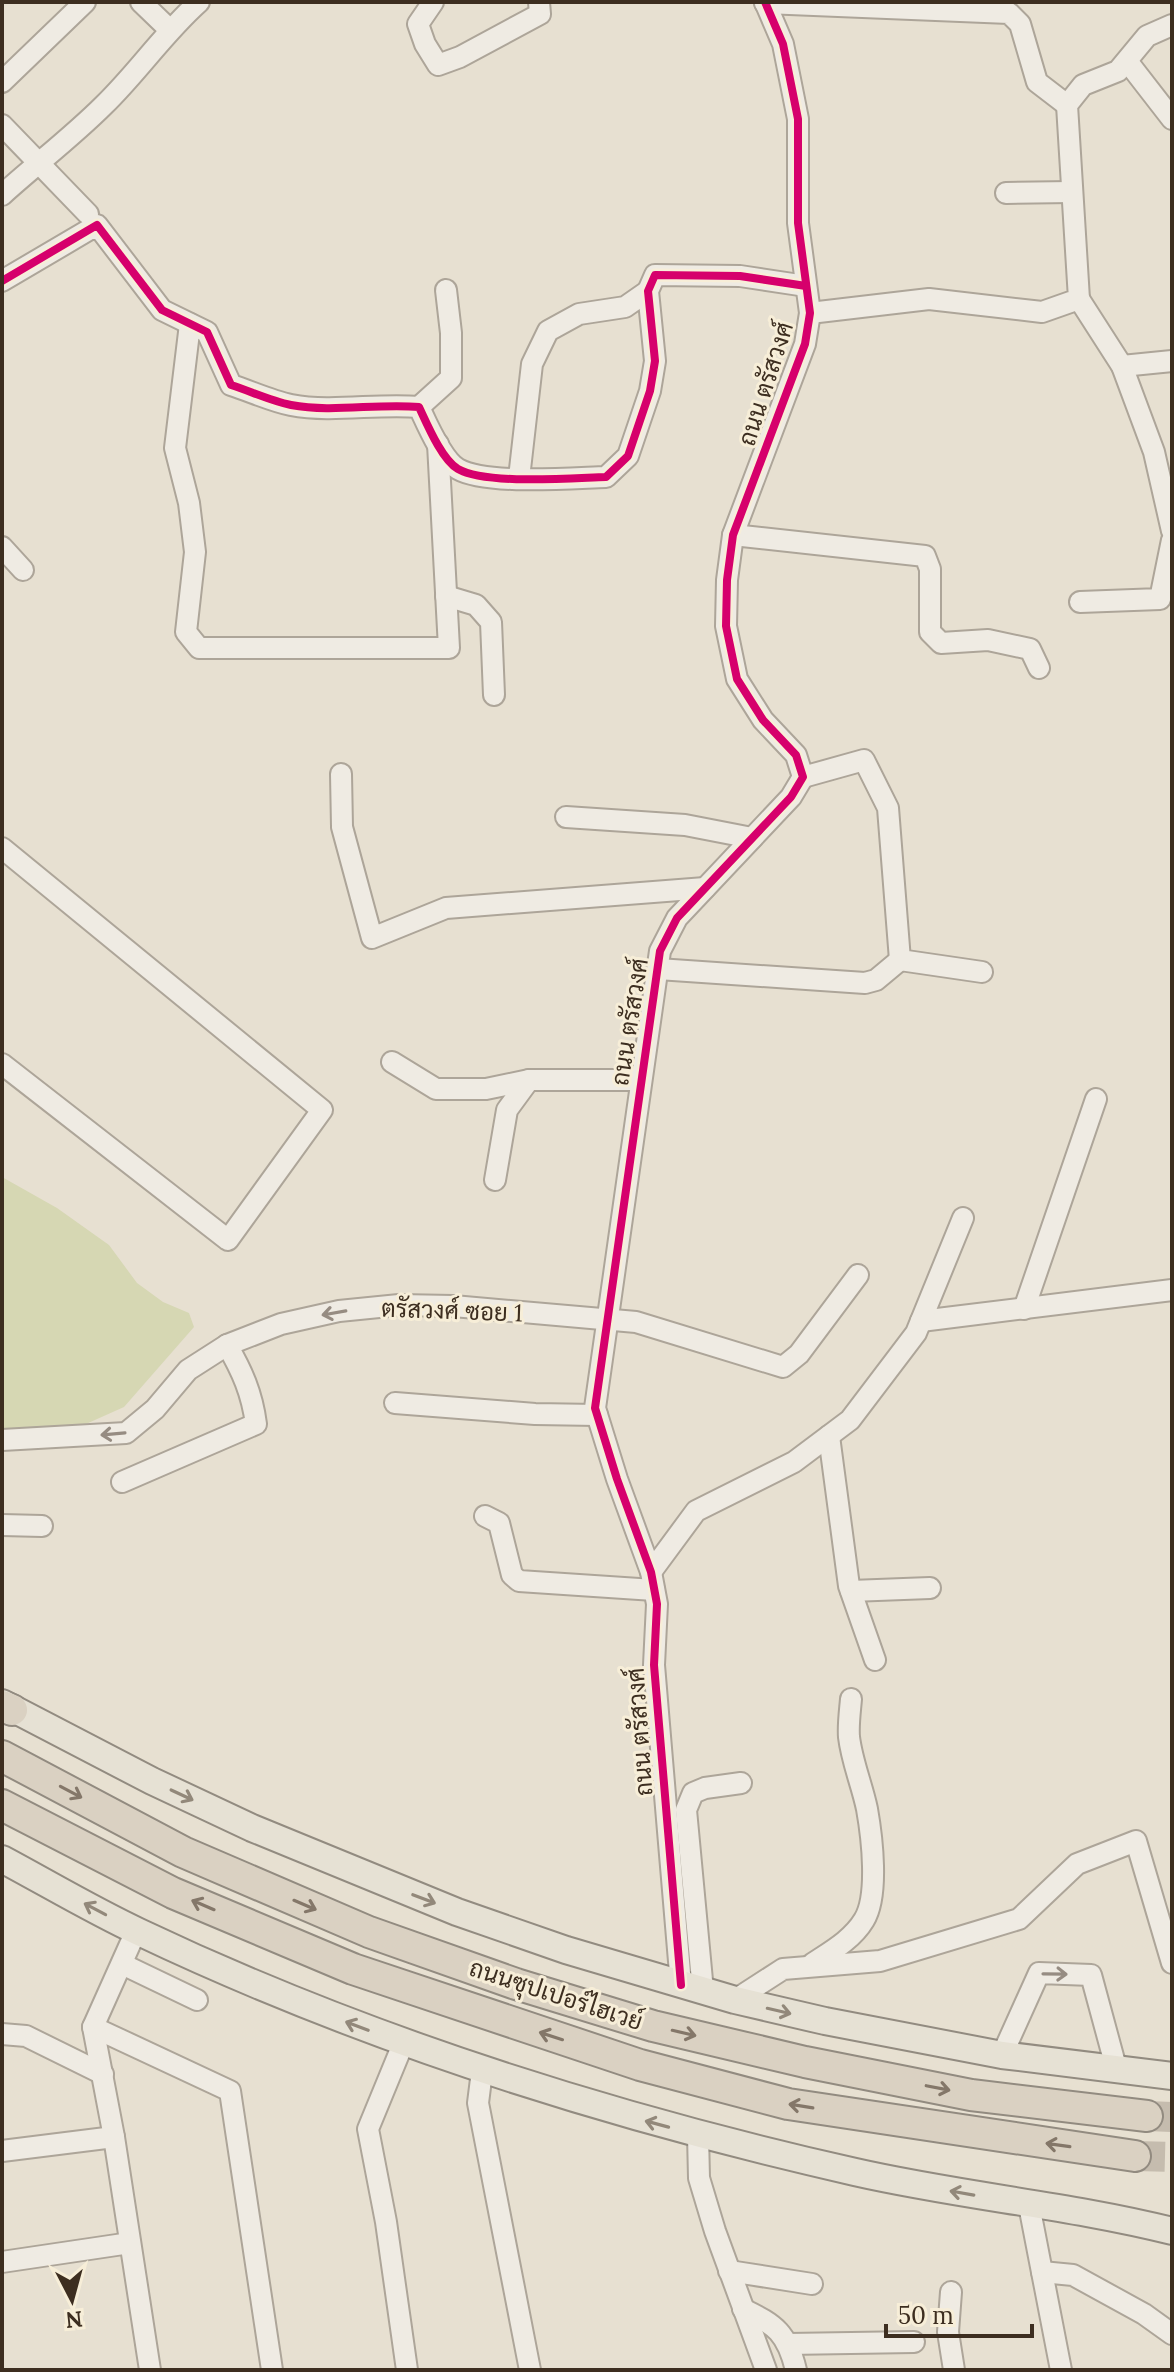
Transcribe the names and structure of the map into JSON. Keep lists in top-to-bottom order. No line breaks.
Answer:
{"streets":{"highway":["ถนนซุปเปอร์ไฮเวย์"],"street":["ถนน ตรัสวงศ์","ตรัสวงศ์ ซอย 1"]},"crossings":[["ถนน ตรัสวงศ์","ตรัสวงศ์ ซอย 1"]],"scale_bar":"50 m","north":"bottom"}
